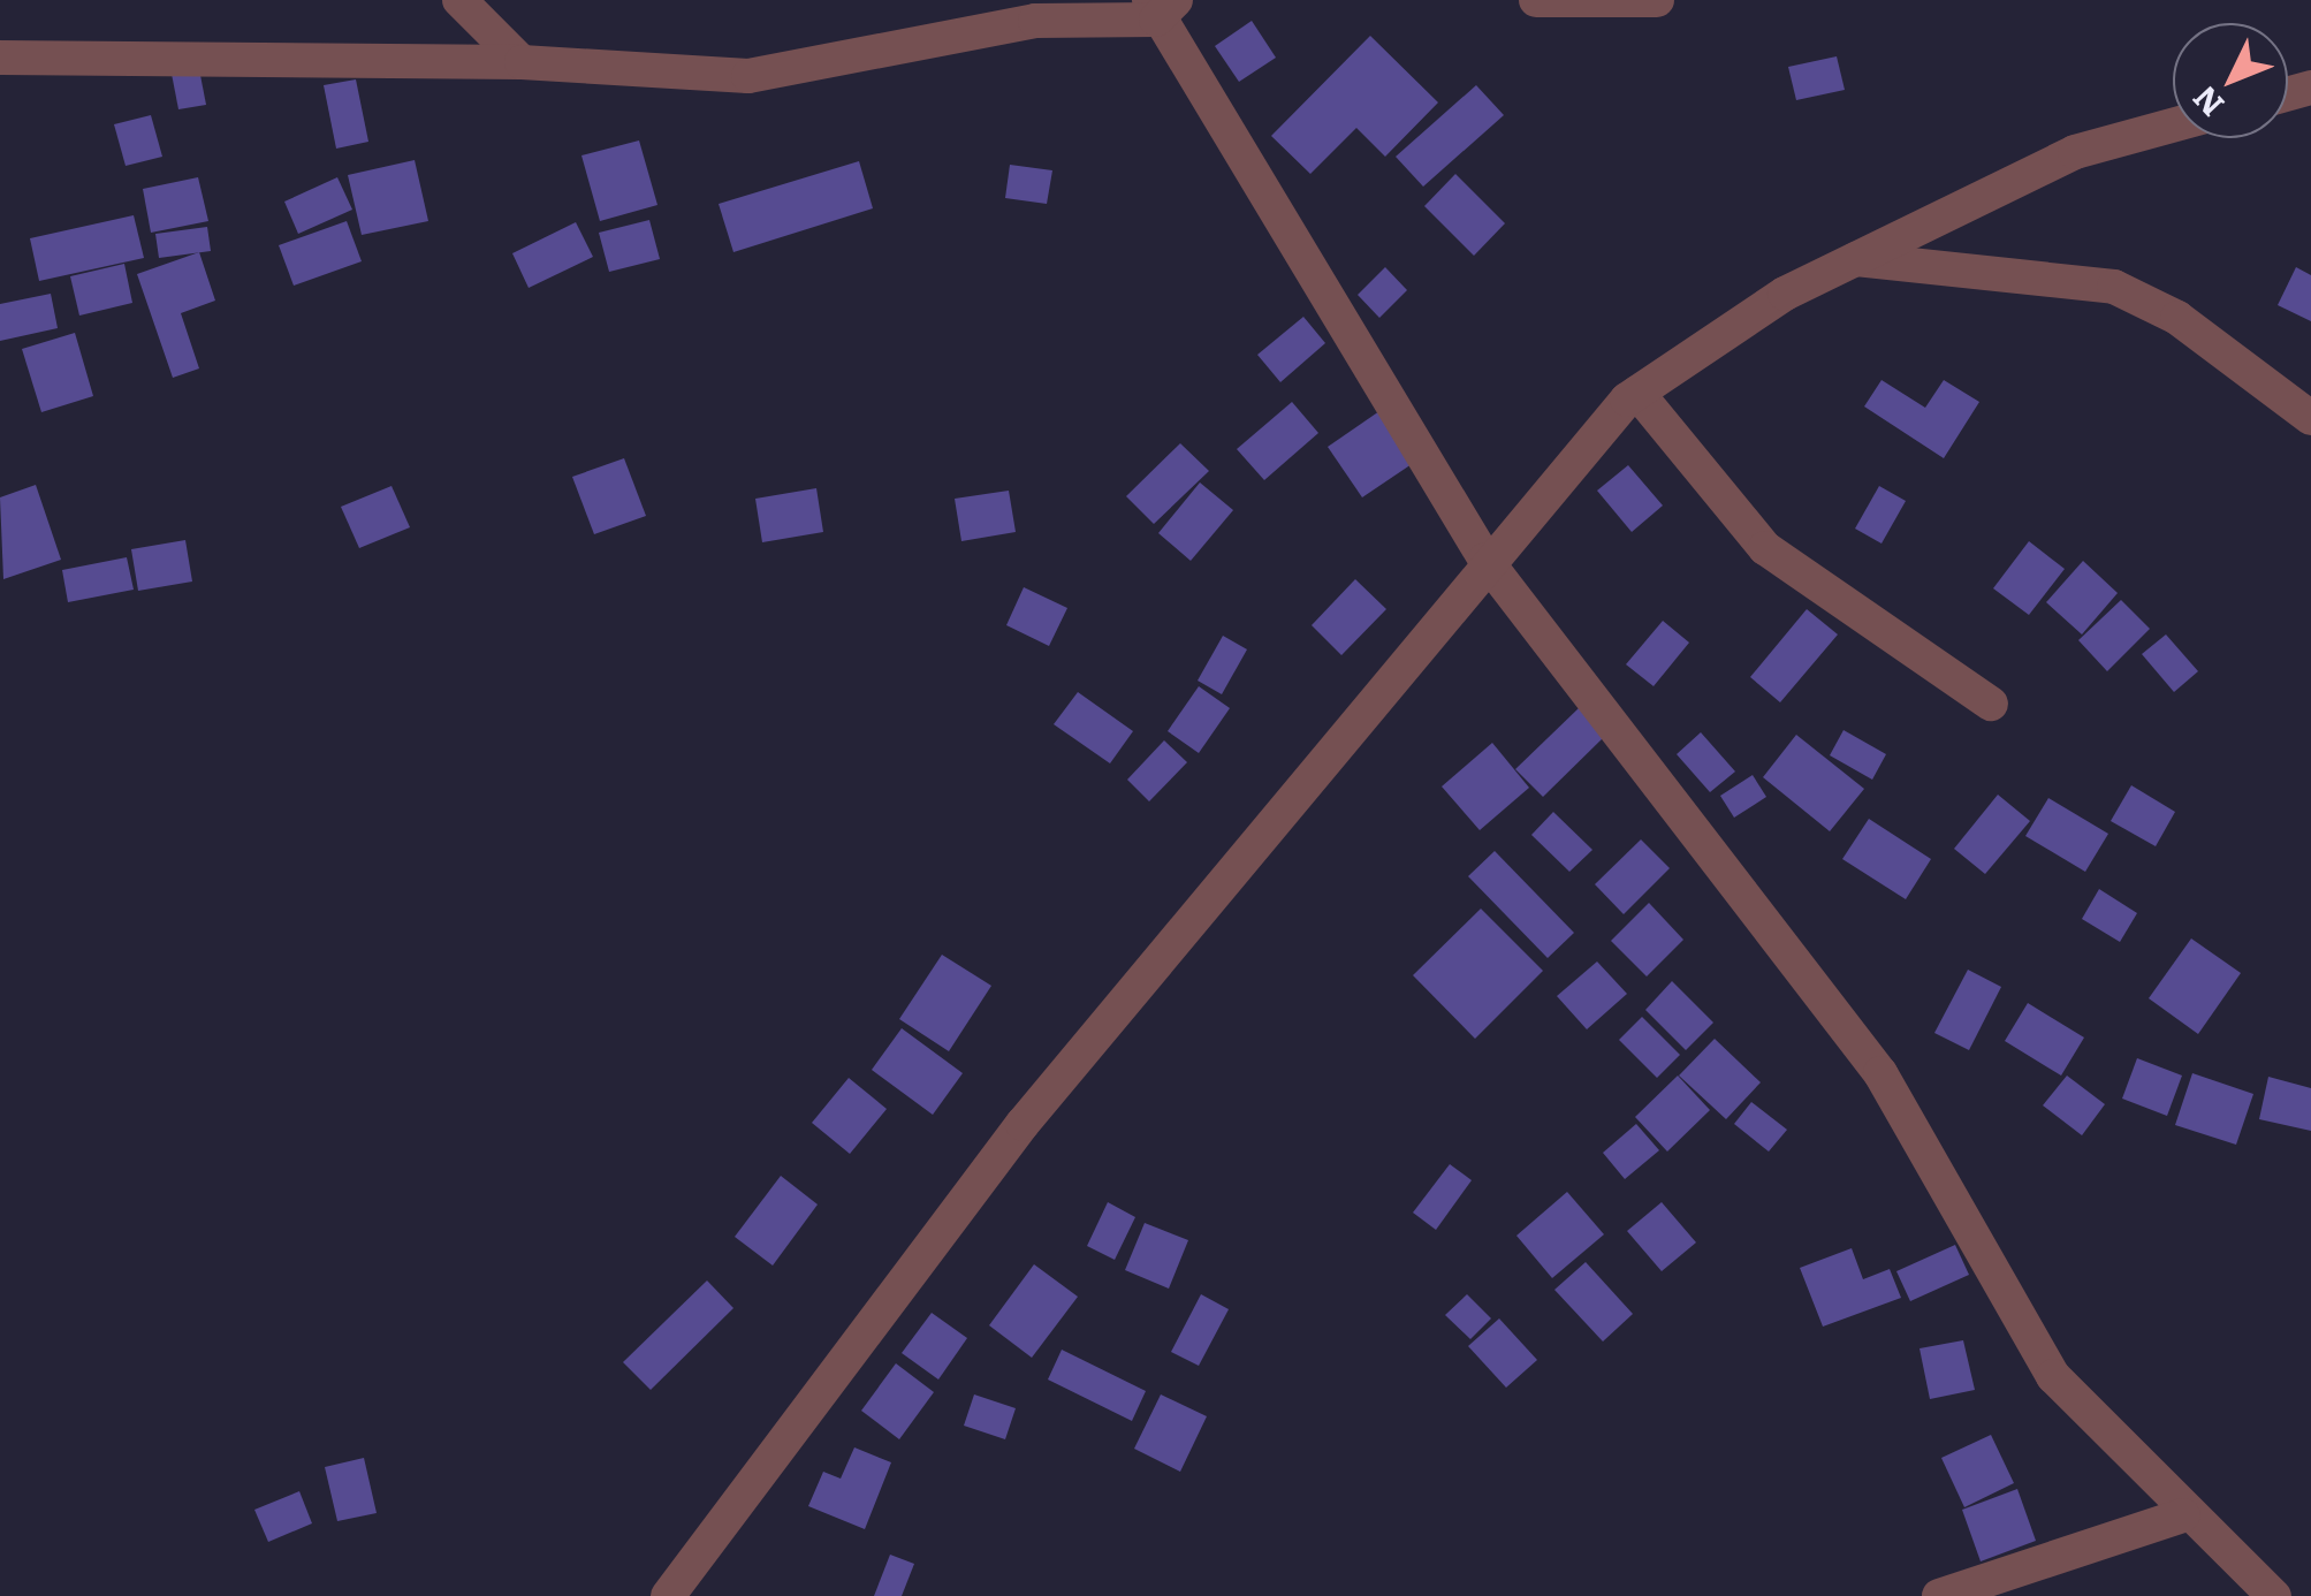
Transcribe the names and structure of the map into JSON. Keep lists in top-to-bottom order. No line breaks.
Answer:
{"north":"bottom left"}
